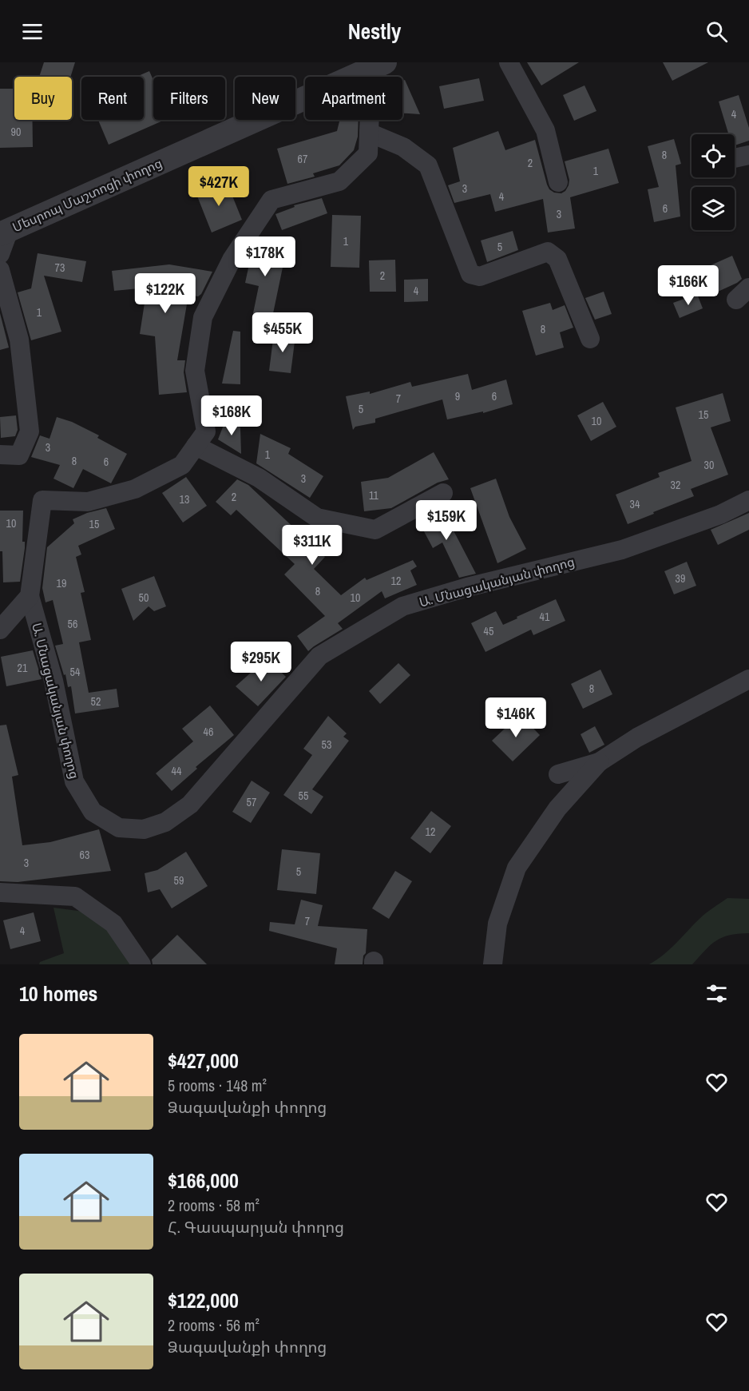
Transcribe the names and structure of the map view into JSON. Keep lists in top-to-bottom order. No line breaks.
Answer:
{"streets":{"street":["Մեսրոպ Մաշտոցի փողոց","Ա. Մնացականյան փողոց"]},"house_numbers":["4","90","8","67","2","1","3","4","6","3","1","5","73","2","4","1","8","9","6","7","5","15","10","3","1","8","6","30","3","32","11","2","13","34","10","15","39","12","19","8","50","10","41","56","45","21","54","8","52","46","53","44","55","57","12","63","3","5","59","7","4"],"page":{"header":"Nestly","chip":["Buy","Rent","Filters","New","Apartment"],"price":["$427K","$178K","$166K","$122K","$455K","$168K","$159K","$311K","$295K","$146K"],"heading":"10 homes","list":[{"name":"$427,000","note":"5 rooms · 148 m² · Ձագավանքի փողոց"},{"name":"$166,000","note":"2 rooms · 58 m² · Հ. Գասպարյան փողոց"},{"name":"$122,000","note":"2 rooms · 56 m² · Ձագավանքի փողոց"}]}}
